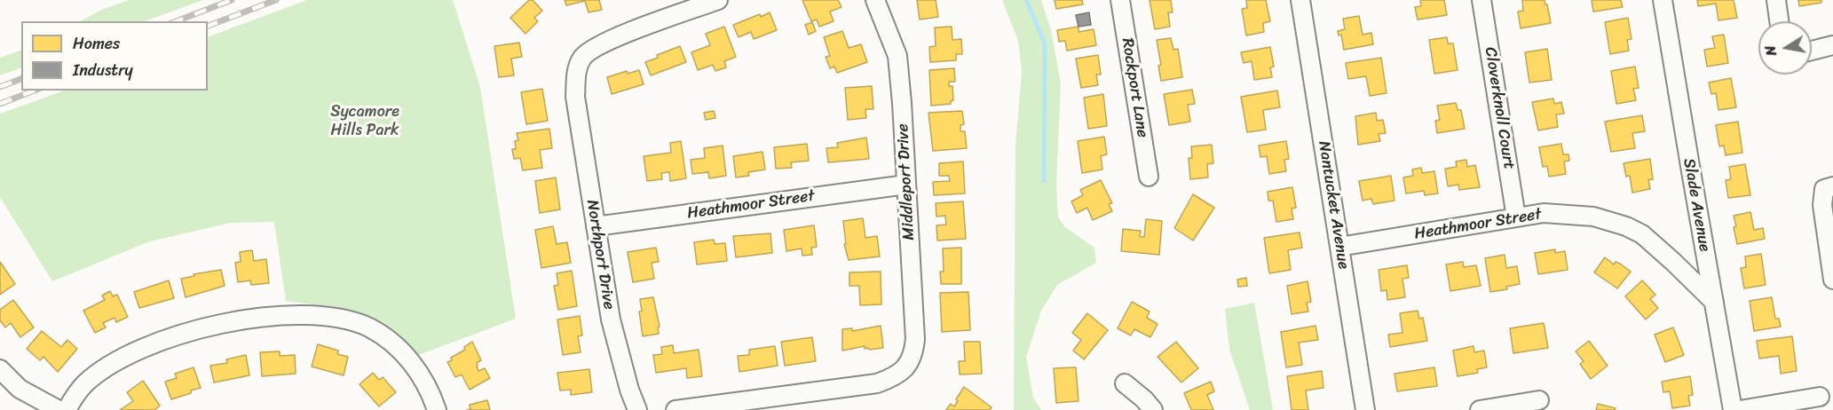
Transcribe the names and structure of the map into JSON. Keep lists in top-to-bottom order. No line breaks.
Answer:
{"streets":{"street":["Rockport Lane","Cloverknoll Court","Middleport Drive","Heathmoor Street","Nantucket Avenue","Slade Avenue","Northport Drive"]},"crossings":[["Cloverknoll Court","Heathmoor Street"],["Middleport Drive","Heathmoor Street"],["Heathmoor Street","Nantucket Avenue"],["Heathmoor Street","Slade Avenue"],["Heathmoor Street","Northport Drive"]],"parks":["Sycamore Hills Park"],"legend":["Homes","Industry"],"north":"left"}
